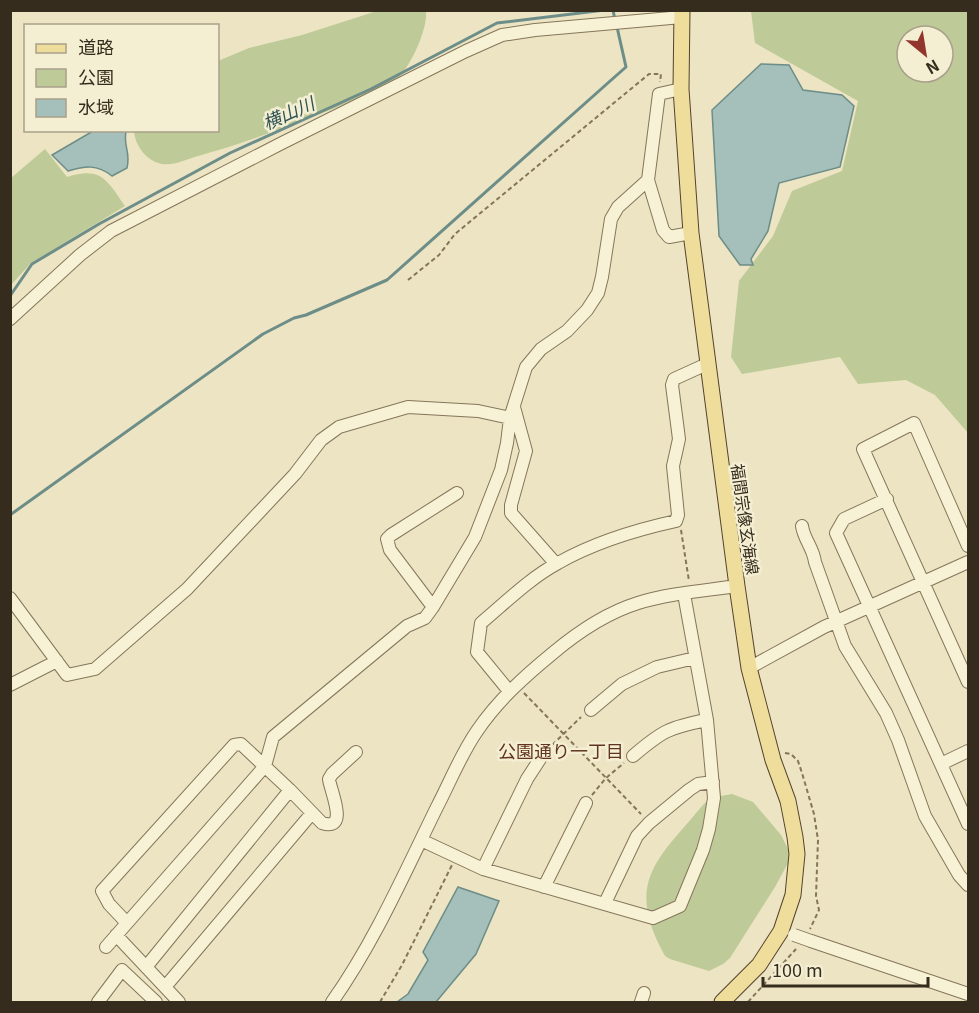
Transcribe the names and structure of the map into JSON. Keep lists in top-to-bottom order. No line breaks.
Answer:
{"streets":{"main road":["福間宗像玄海線"]},"districts":["公園通り一丁目"],"water":["横山川"],"legend":["道路","公園","水域"],"scale_bar":"100 m","north":"bottom right"}
